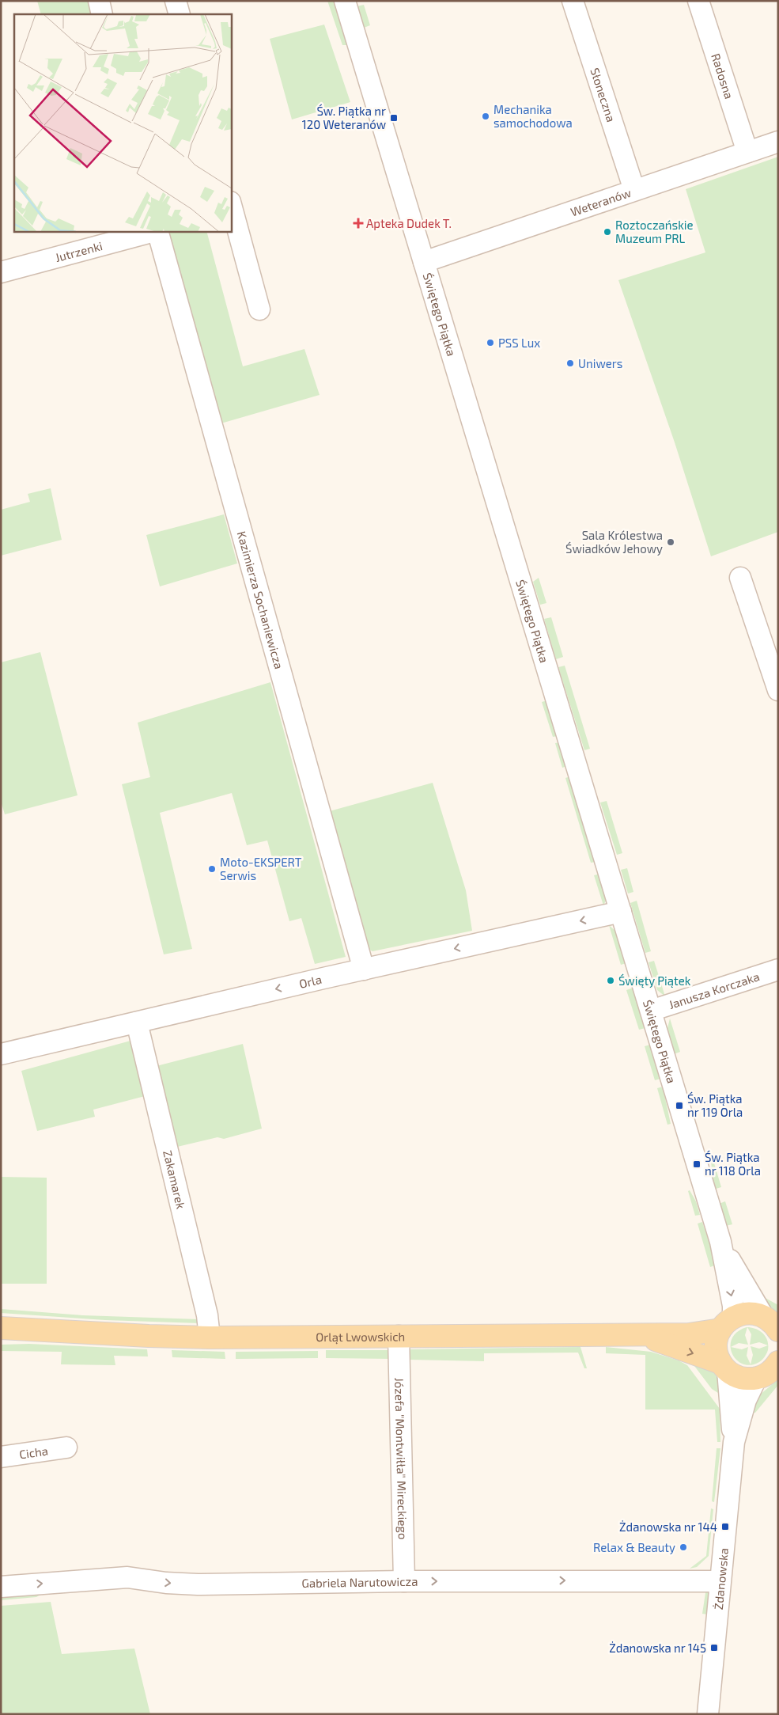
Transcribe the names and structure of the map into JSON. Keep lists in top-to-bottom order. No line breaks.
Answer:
{"streets":{"main road":["Orląt Lwowskich"],"street":["Radosna","Słoneczna","Weteranów","Jutrzenki","Świętego Piątka","Kazimierza Sochaniewicza","Orla","Janusza Korczaka","Zakamarek","Cicha","Józefa \"Montwiłła\" Mireckiego","Żdanowska","Gabriela Narutowicza"]},"crossings":[["Radosna","Weteranów"],["Słoneczna","Weteranów"],["Weteranów","Świętego Piątka"],["Świętego Piątka","Orla"],["Świętego Piątka","Janusza Korczaka"],["Świętego Piątka","Orląt Lwowskich"],["Kazimierza Sochaniewicza","Orla"],["Orla","Zakamarek"],["Zakamarek","Orląt Lwowskich"],["Orląt Lwowskich","Józefa \"Montwiłła\" Mireckiego"],["Józefa \"Montwiłła\" Mireckiego","Gabriela Narutowicza"],["Żdanowska","Gabriela Narutowicza"]],"one_way":["Orla","Gabriela Narutowicza"],"places":{"other":["Mechanika samochodowa","Roztoczańskie Muzeum PRL","PSS Lux","Uniwers","Sala Królestwa Świadków Jehowy","Moto-EKSPERT Serwis","Święty Piątek","Relax & Beauty"],"transit":["Św. Piątka nr 120 Weteranów","Św. Piątka nr 119 Orla","Św. Piątka nr 118 Orla","Żdanowska nr 144","Żdanowska nr 145"],"health":["Apteka Dudek T."]}}
